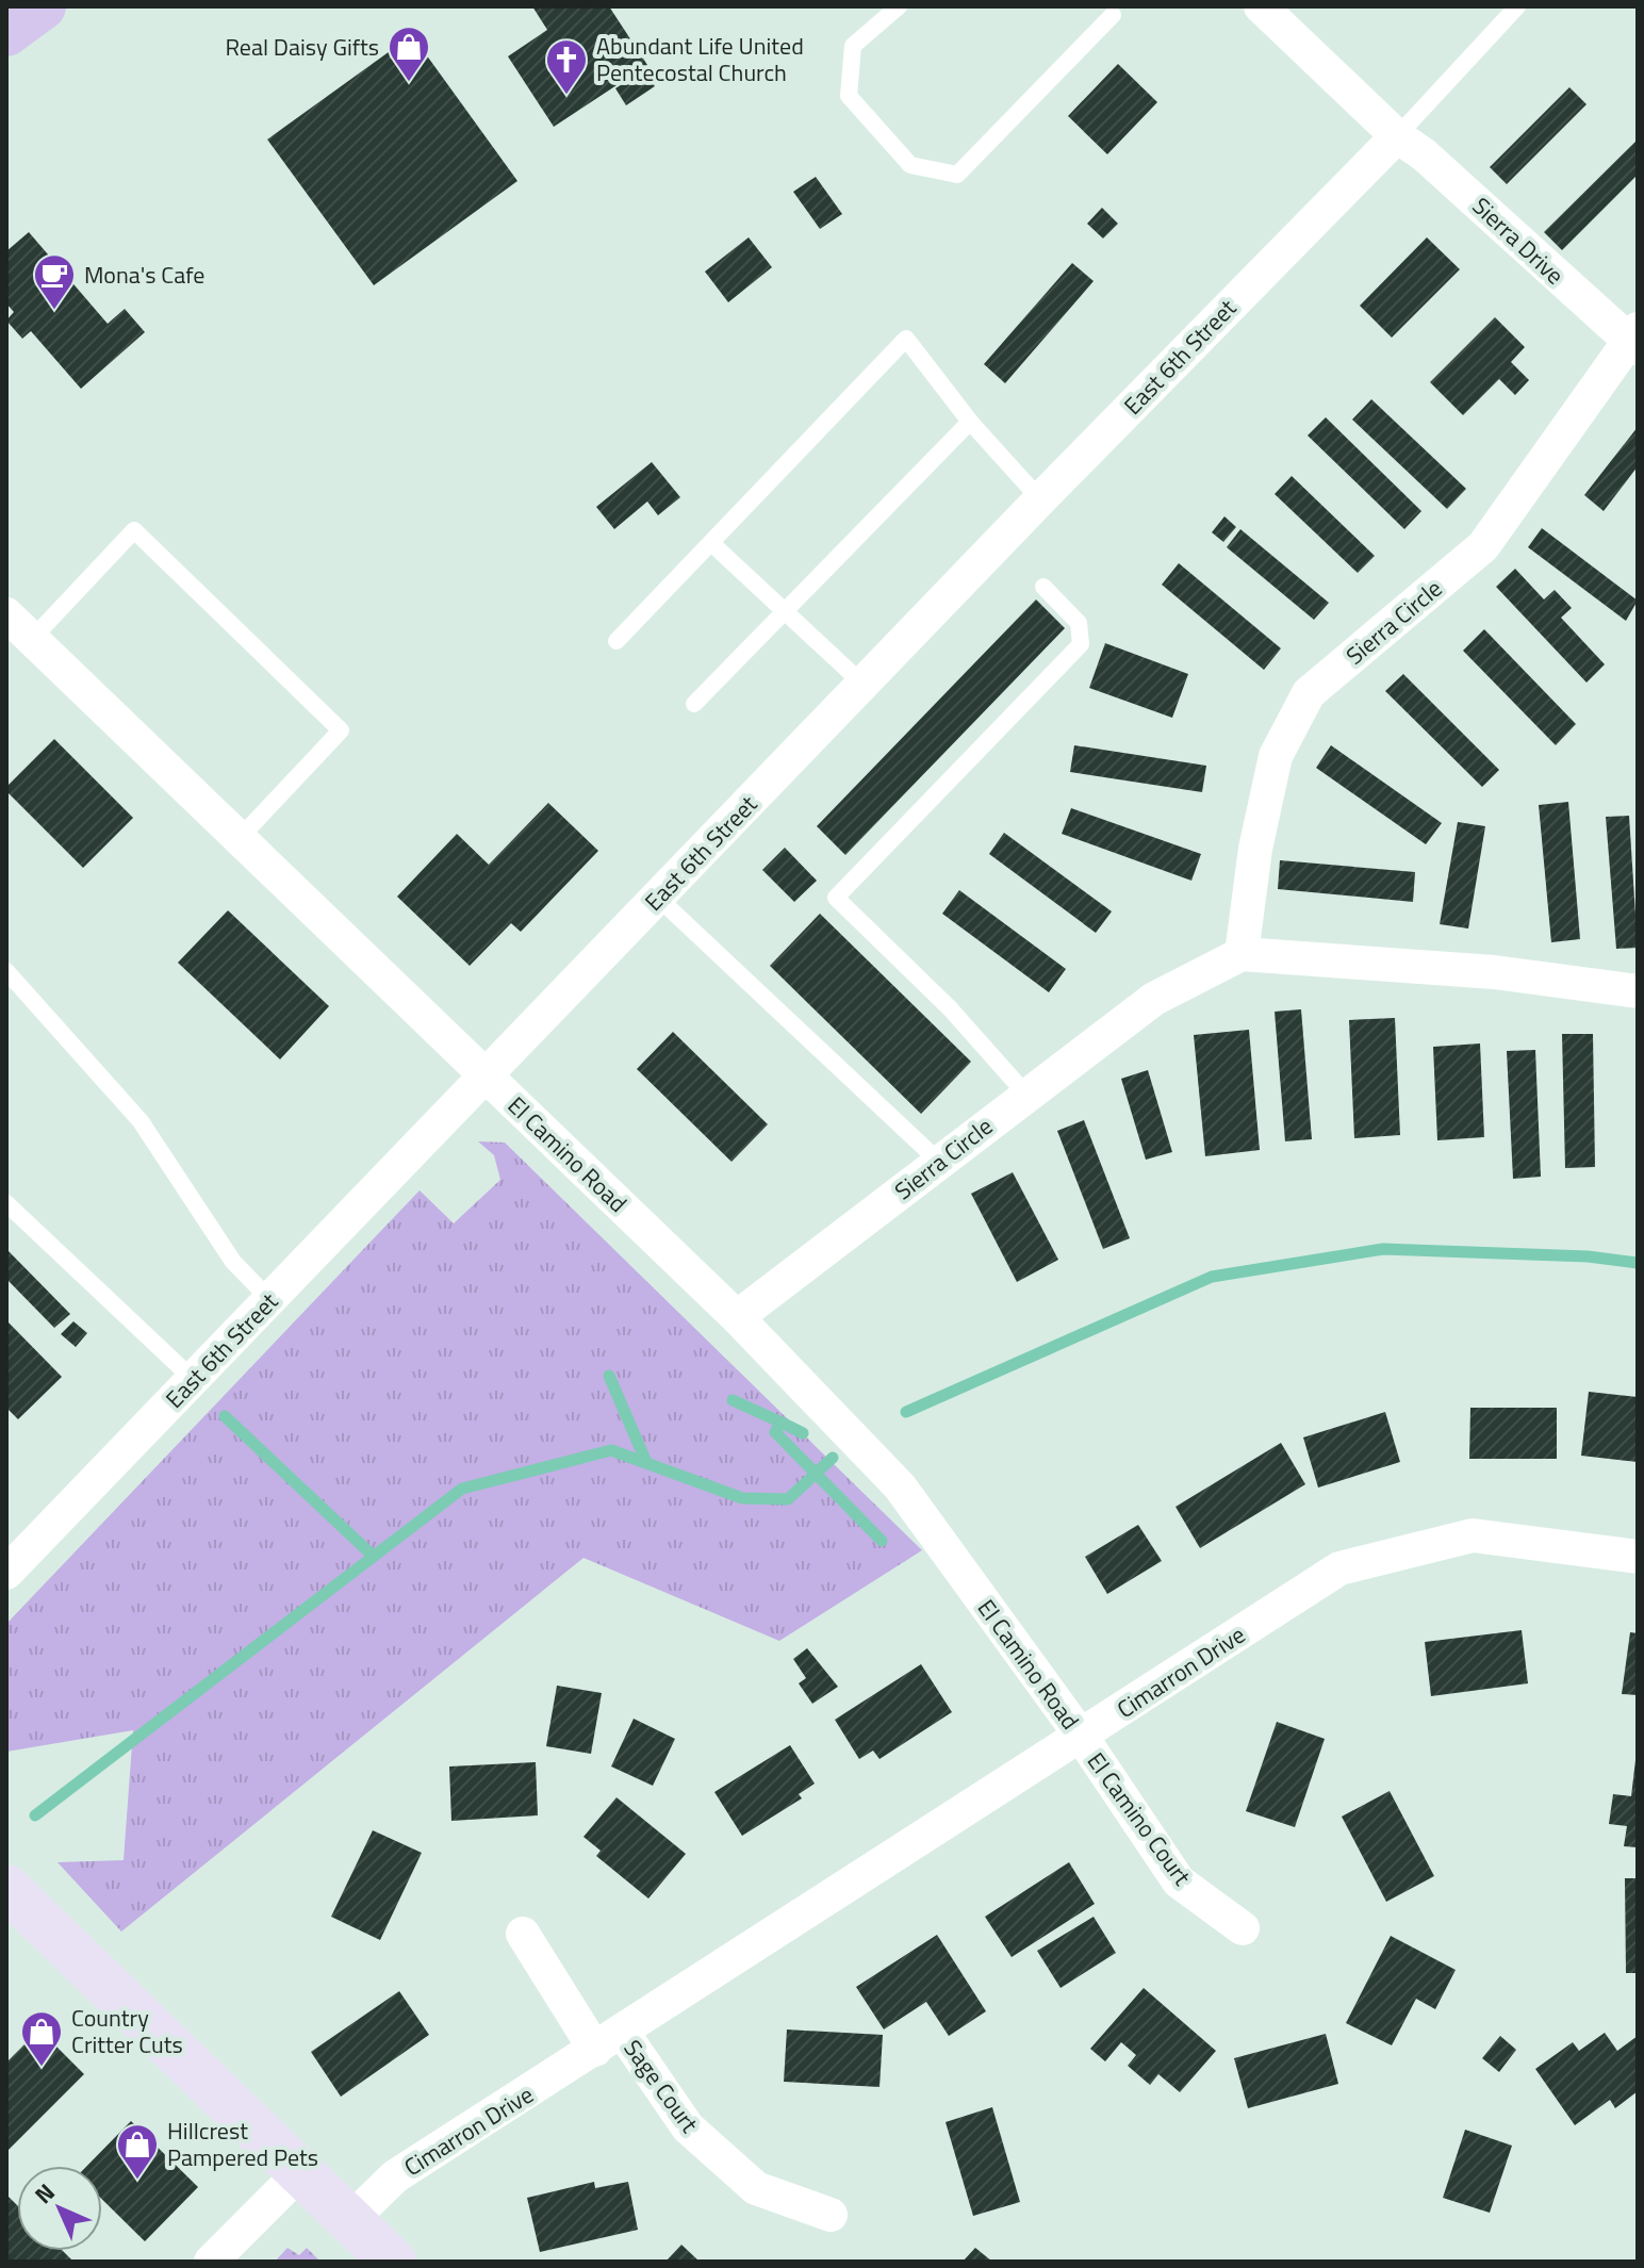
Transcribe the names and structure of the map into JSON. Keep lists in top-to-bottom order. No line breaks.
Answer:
{"streets":{"street":["Sierra Drive","East 6th Street","Sierra Circle","El Camino Road","Cimarron Drive","El Camino Court","Sage Court"]},"crossings":[["Sierra Drive","East 6th Street"],["Sierra Drive","Sierra Circle"],["East 6th Street","El Camino Road"],["Sierra Circle","El Camino Road"],["El Camino Road","Cimarron Drive"],["El Camino Road","El Camino Court"],["Cimarron Drive","El Camino Court"],["Cimarron Drive","Sage Court"]],"places":{"shop":["Real Daisy Gifts","Country Critter Cuts","Hillcrest Pampered Pets"],"church":["Abundant Life United Pentecostal Church"],"cafe":["Mona's Cafe"]},"north":"top left"}
